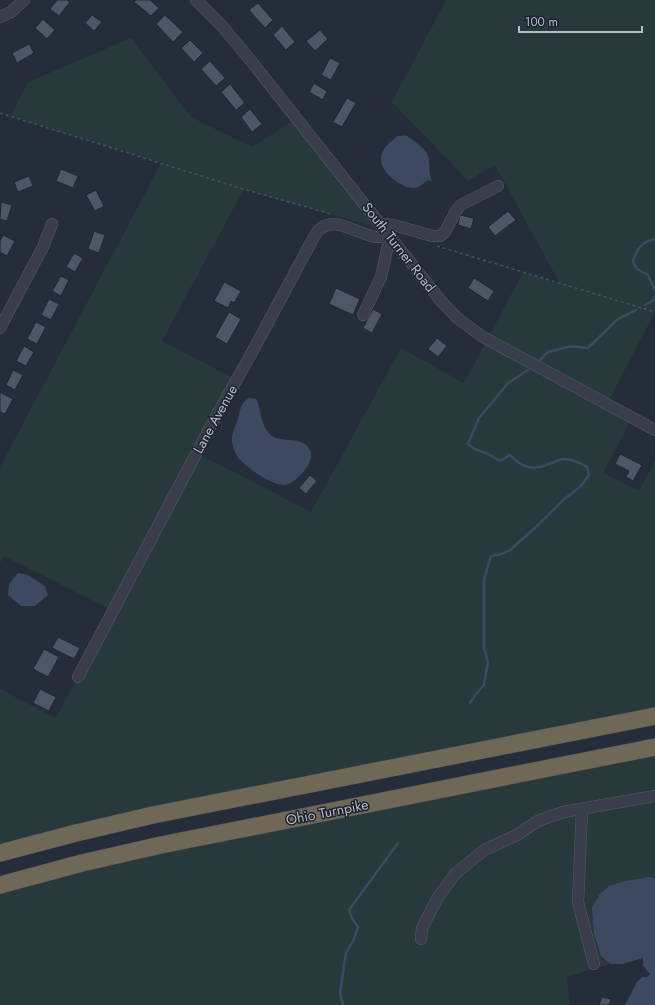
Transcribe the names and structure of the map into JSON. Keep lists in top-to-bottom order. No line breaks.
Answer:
{"streets":{"highway":["Ohio Turnpike"],"street":["South Turner Road","Lane Avenue"]},"crossings":[["South Turner Road","Lane Avenue"]],"scale_bar":"100 m"}
